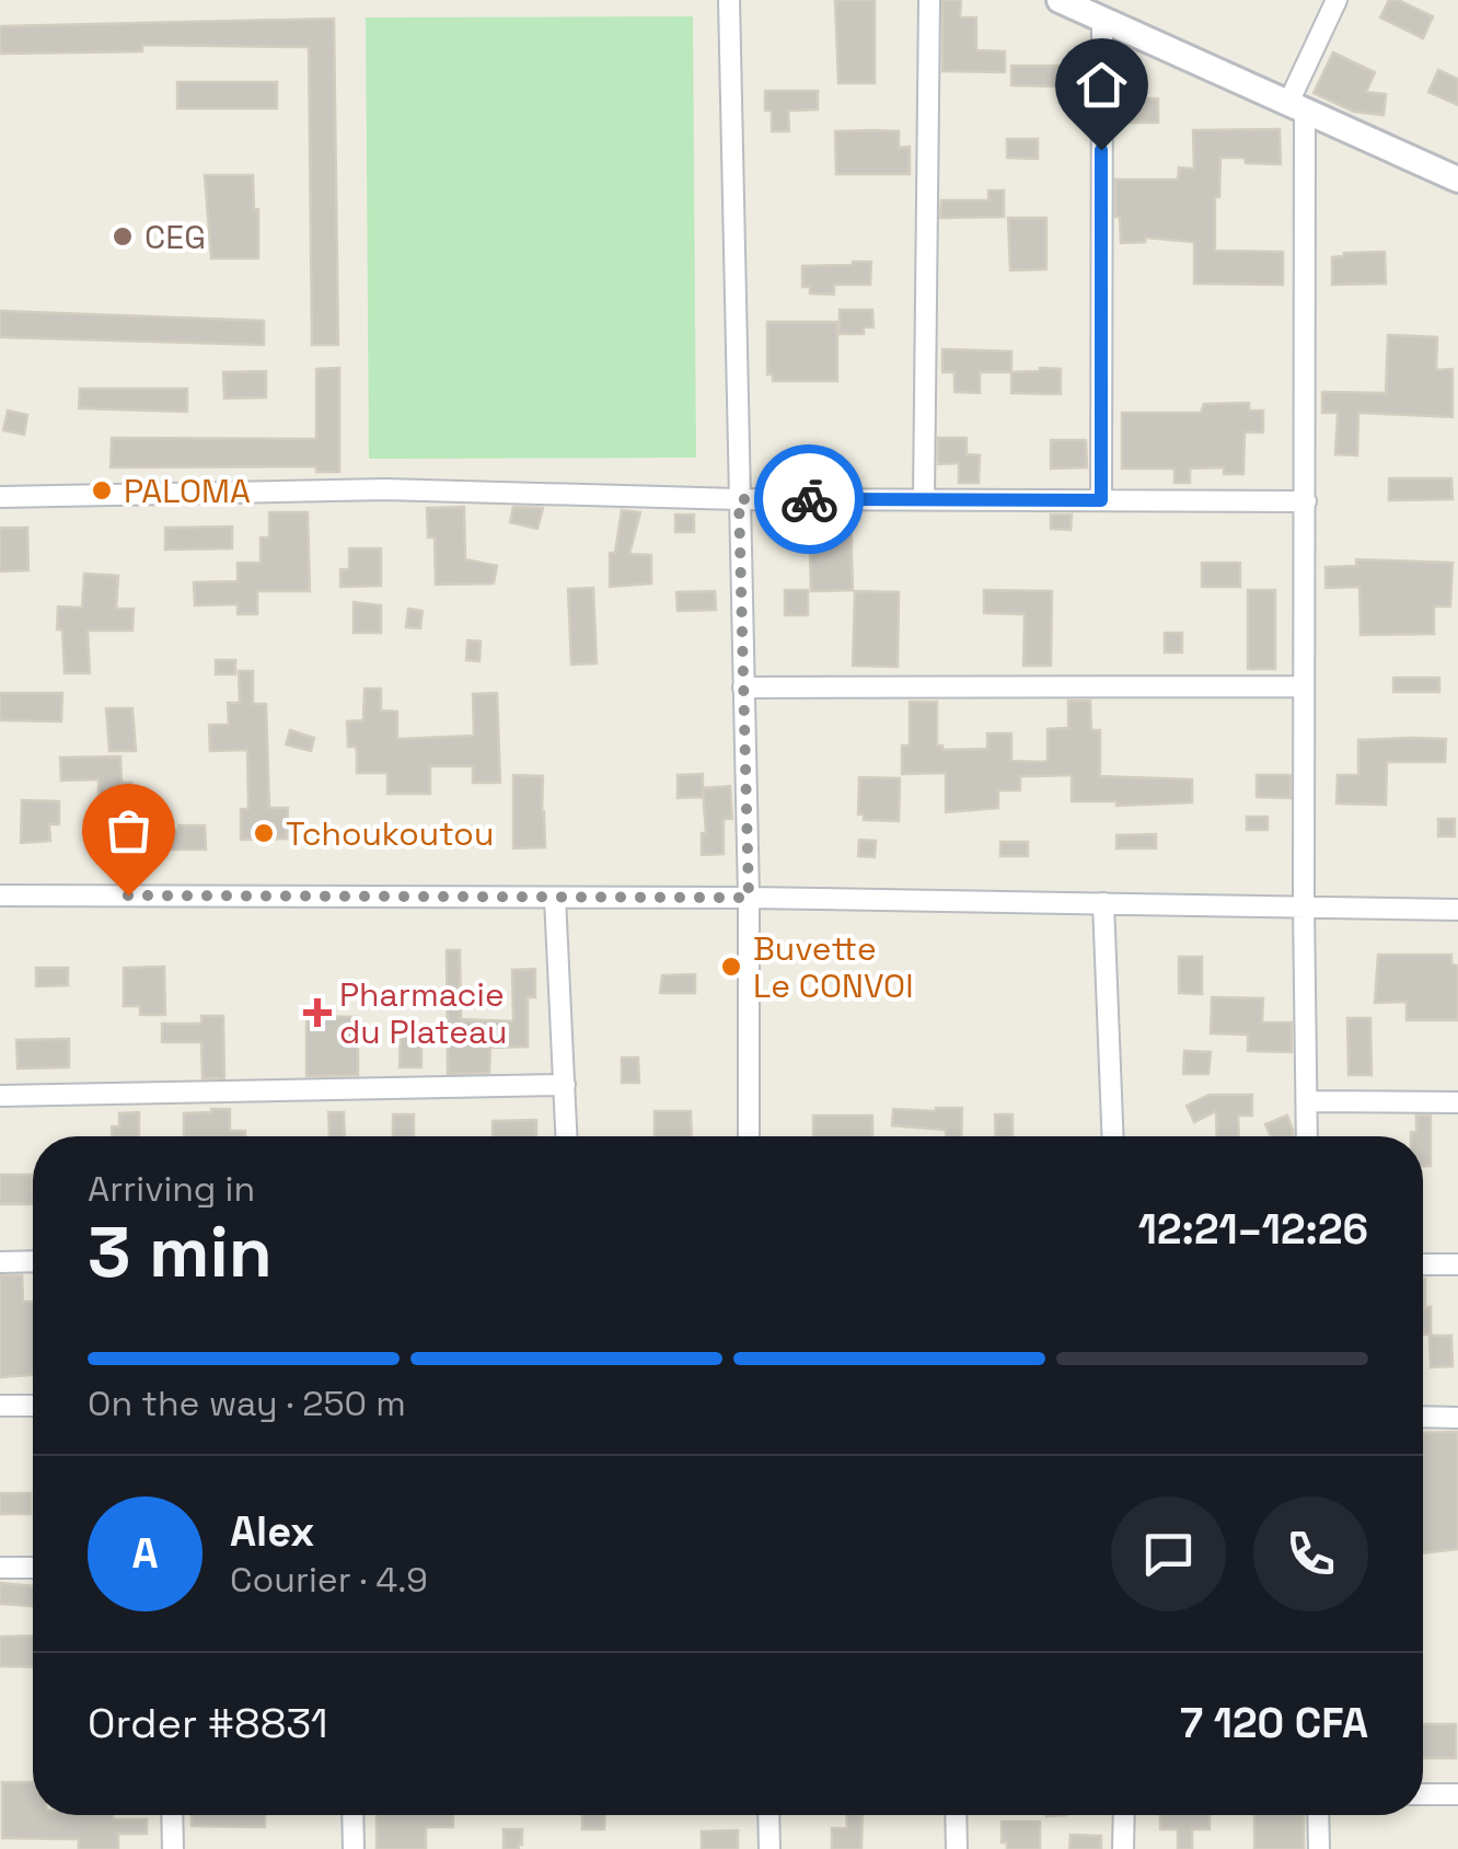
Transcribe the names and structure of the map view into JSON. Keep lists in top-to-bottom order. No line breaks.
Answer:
{"places":{"other":["CEG","PALOMA","Tchoukoutou","Buvette Le CONVOI"],"health":["Pharmacie du Plateau"]},"page":{"heading":["3 min","Arriving in","12:21–12:26"],"panel":["Alex","Courier · 4.9","Order #8831","7 120 CFA"],"bar":"On the way · 250 m","round":"A"}}
